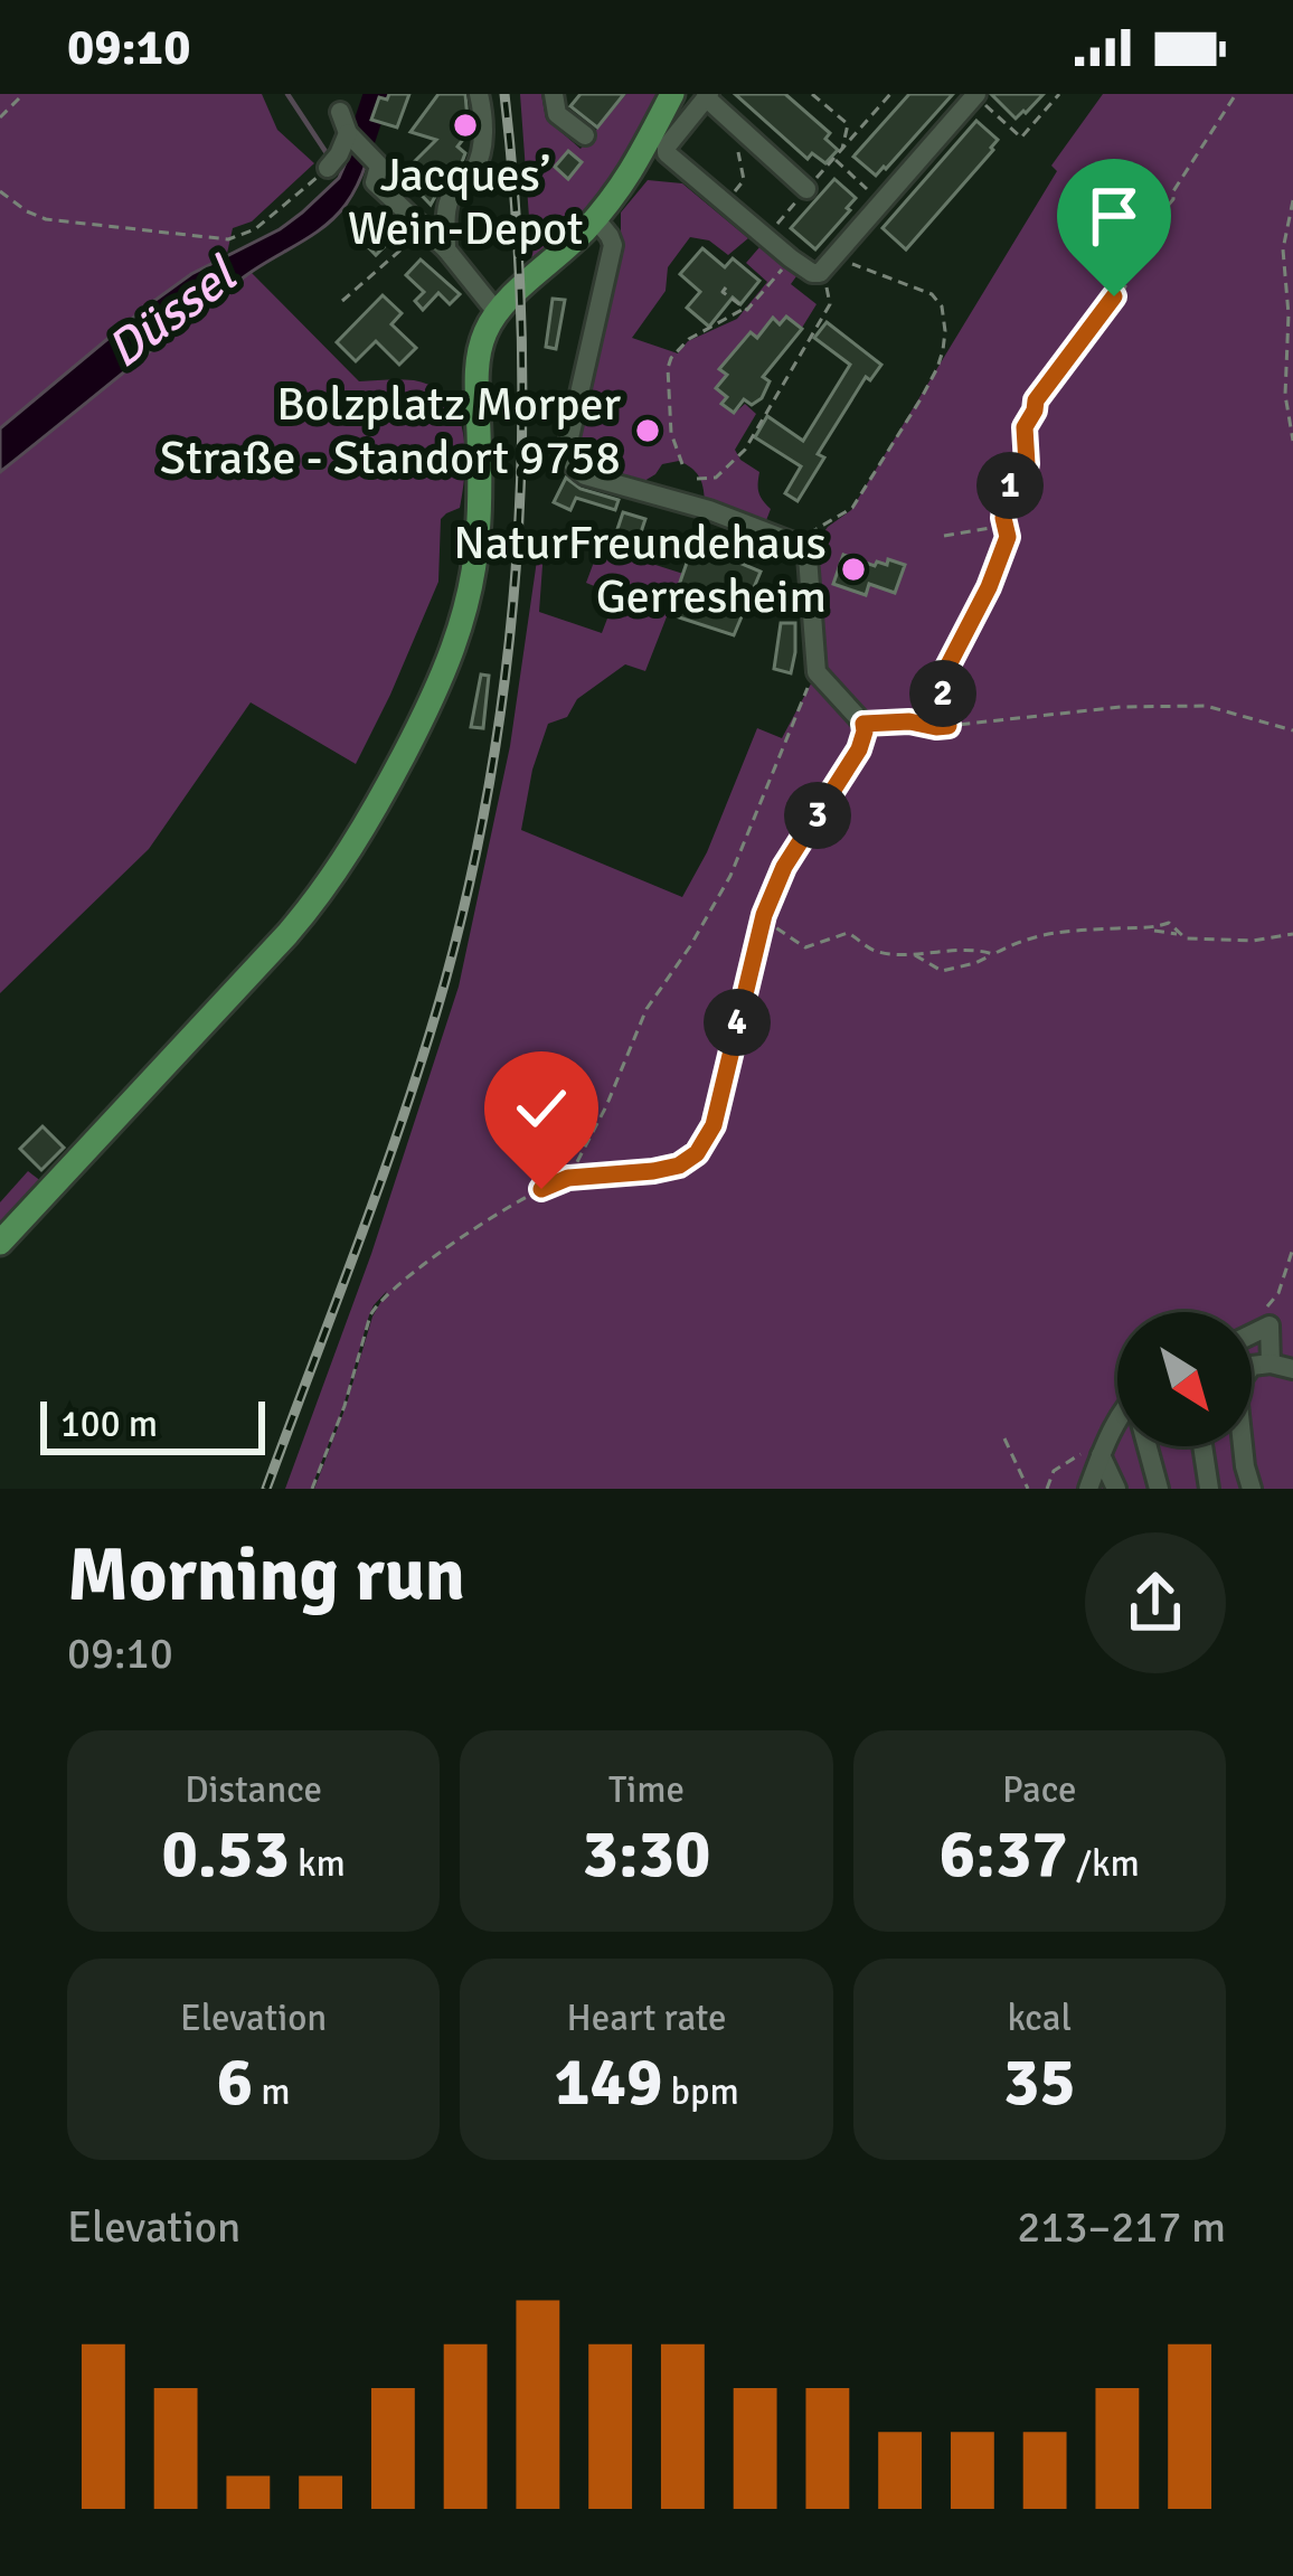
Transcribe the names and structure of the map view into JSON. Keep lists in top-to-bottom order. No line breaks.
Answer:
{"water":["Düssel"],"places":["Jacques’ Wein-Depot","Bolzplatz Morper Straße - Standort 9758","NaturFreundehaus Gerresheim"],"scale_bar":"100 m","north":"bottom right","page":{"status":"09:10","pins":["1","2","3","4"],"scale":"100 m","heading":["Morning run","09:10"],"stats":[["Distance","0.53 km"],["Time","3:30"],["Pace","6:37 /km"],["Elevation","6 m"],["Heart rate","149 bpm"],["kcal","35"]],"chart":["Elevation","213–217 m"]}}
